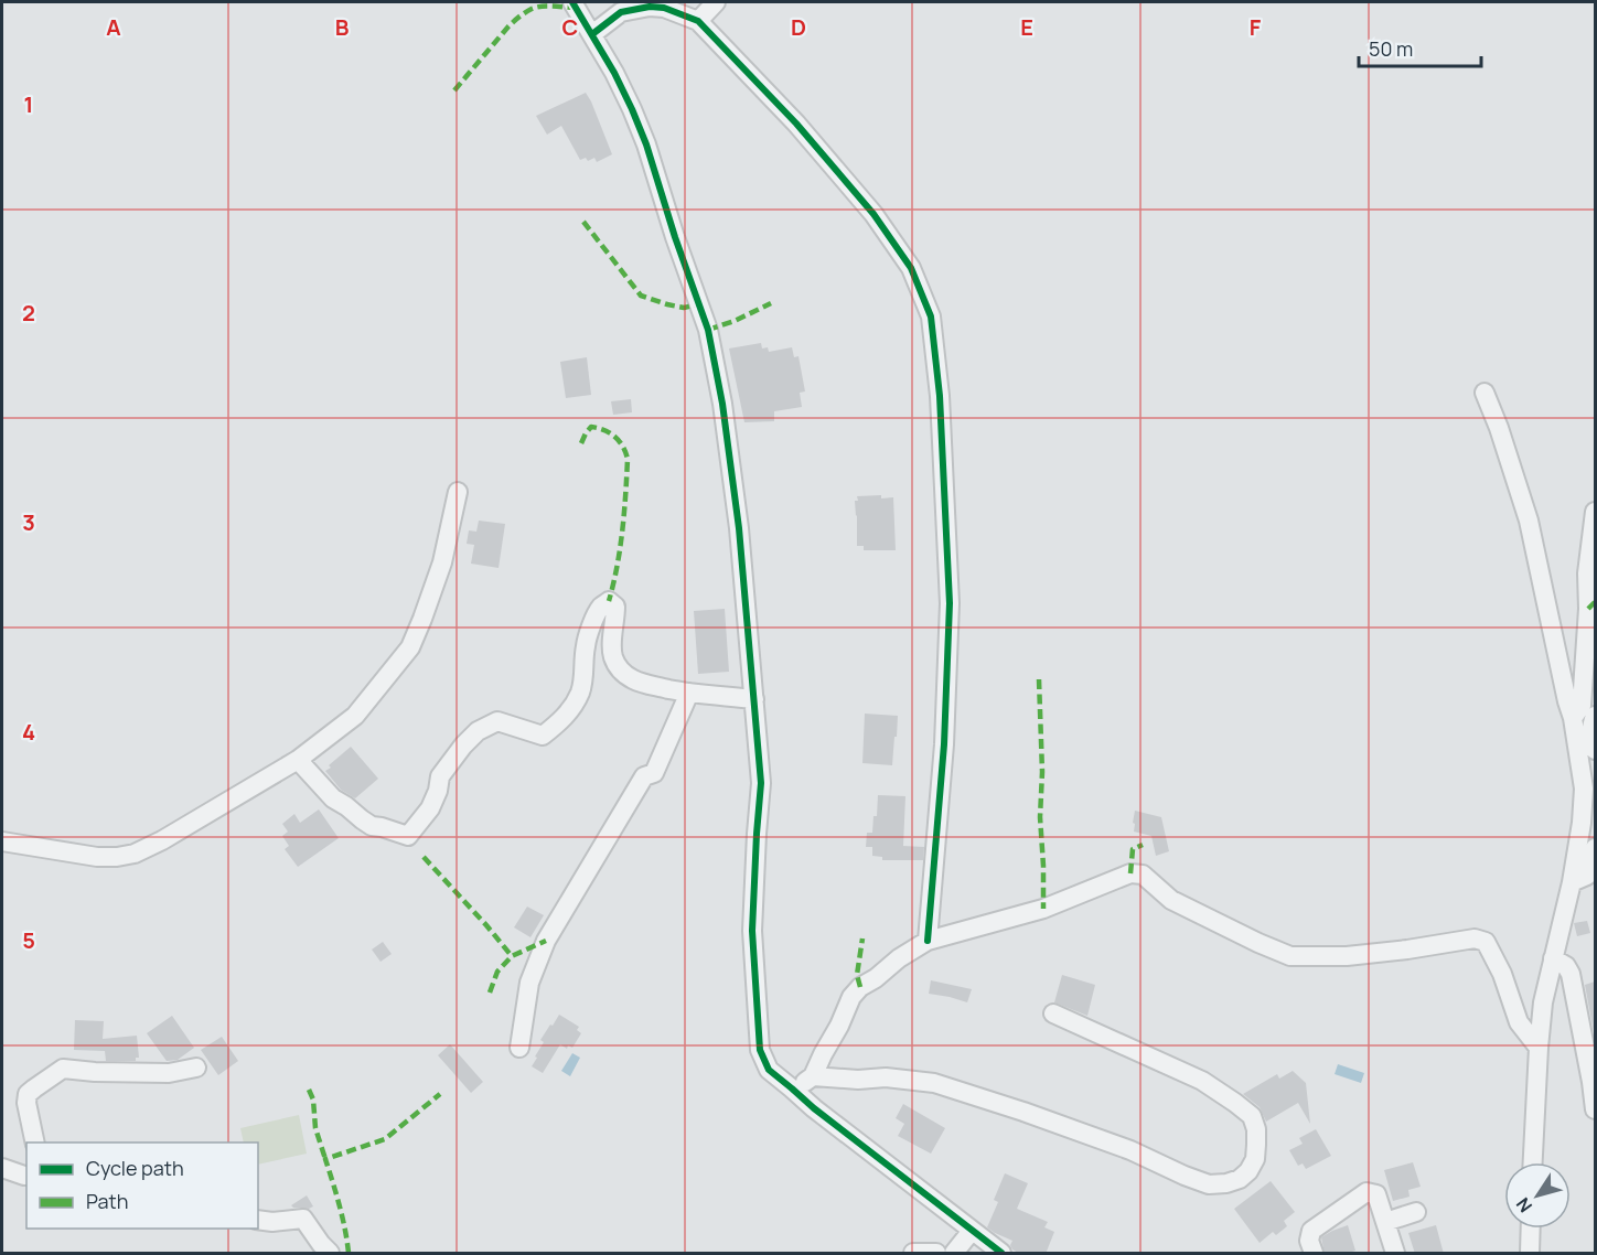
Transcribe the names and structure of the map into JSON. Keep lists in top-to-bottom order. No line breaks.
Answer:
{"legend":["Cycle path","Path"],"scale_bar":"50 m","north":"bottom left","grid":{"columns":["A","B","C","D","E","F"],"rows":["1","2","3","4","5"]}}
